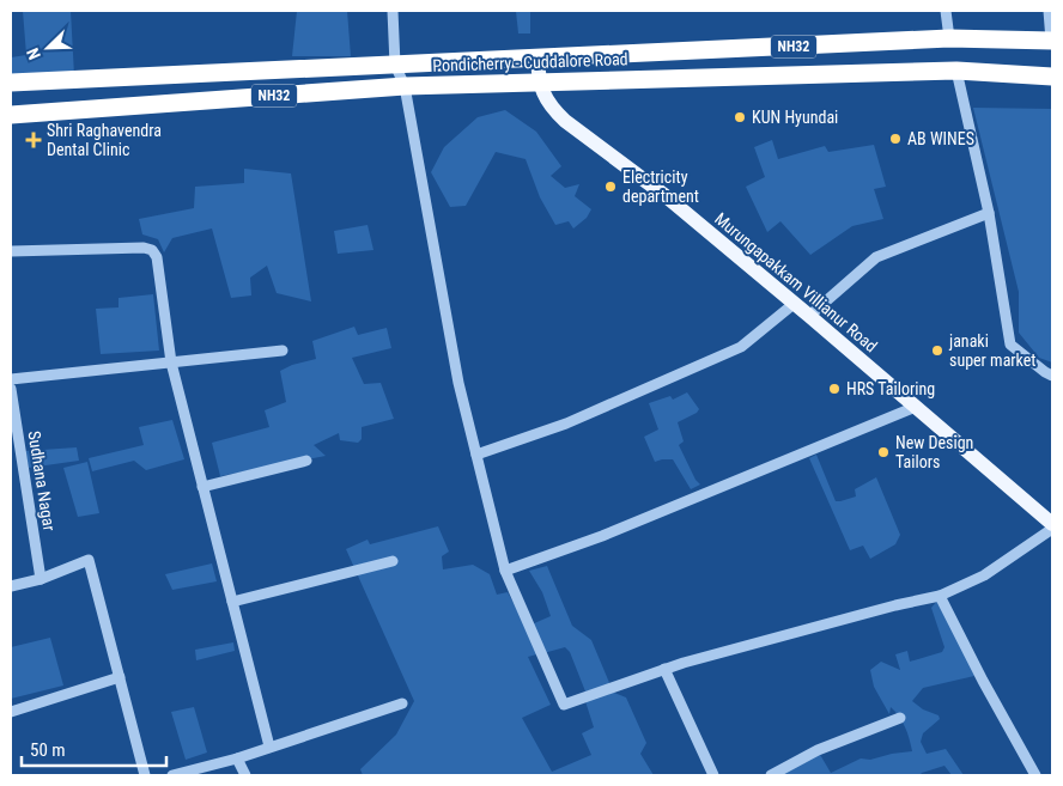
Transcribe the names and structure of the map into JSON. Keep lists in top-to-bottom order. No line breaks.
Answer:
{"streets":{"highway":["NH32","Pondicherry - Cuddalore Road"],"main road":["Murungapakkam Villianur Road"],"street":["Sudhana Nagar"]},"crossings":[["Pondicherry - Cuddalore Road","Murungapakkam Villianur Road"]],"places":{"other":["KUN Hyundai","AB WINES","Electricity department","janaki super market","HRS Tailoring","New Design Tailors"],"health":["Shri Raghavendra Dental Clinic"]},"scale_bar":"50 m","north":"bottom left"}
